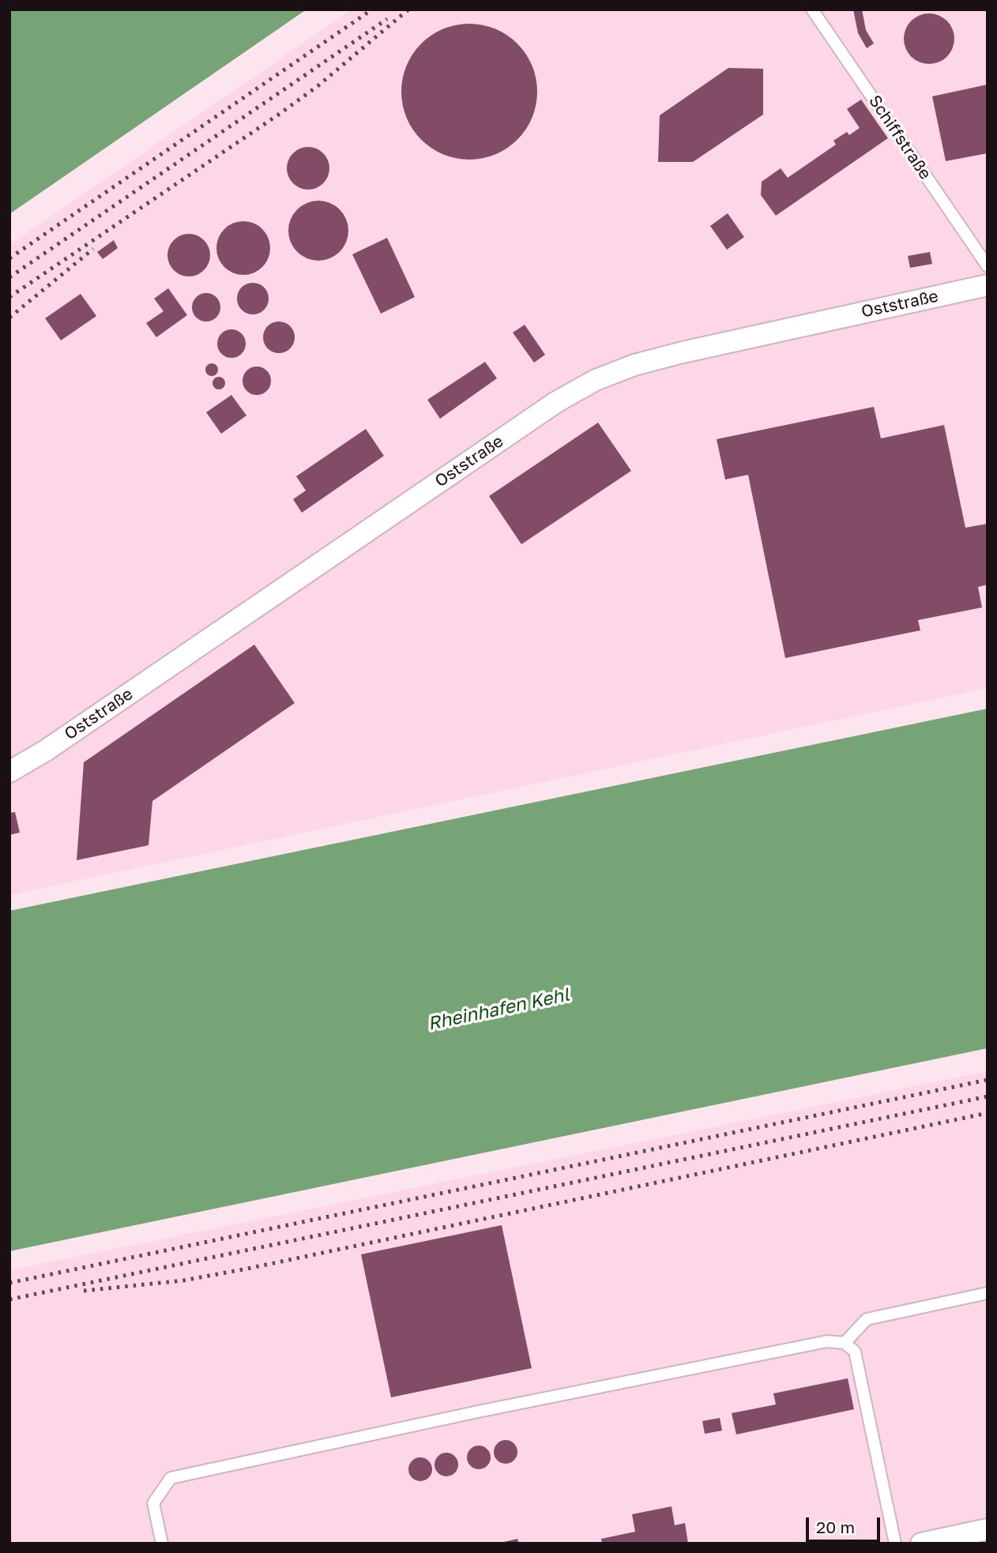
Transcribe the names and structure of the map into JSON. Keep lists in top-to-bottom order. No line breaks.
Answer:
{"streets":{"street":["Oststraße"],"lane":["Schiffstraße"]},"water":["Rheinhafen Kehl"],"scale_bar":"20 m"}
